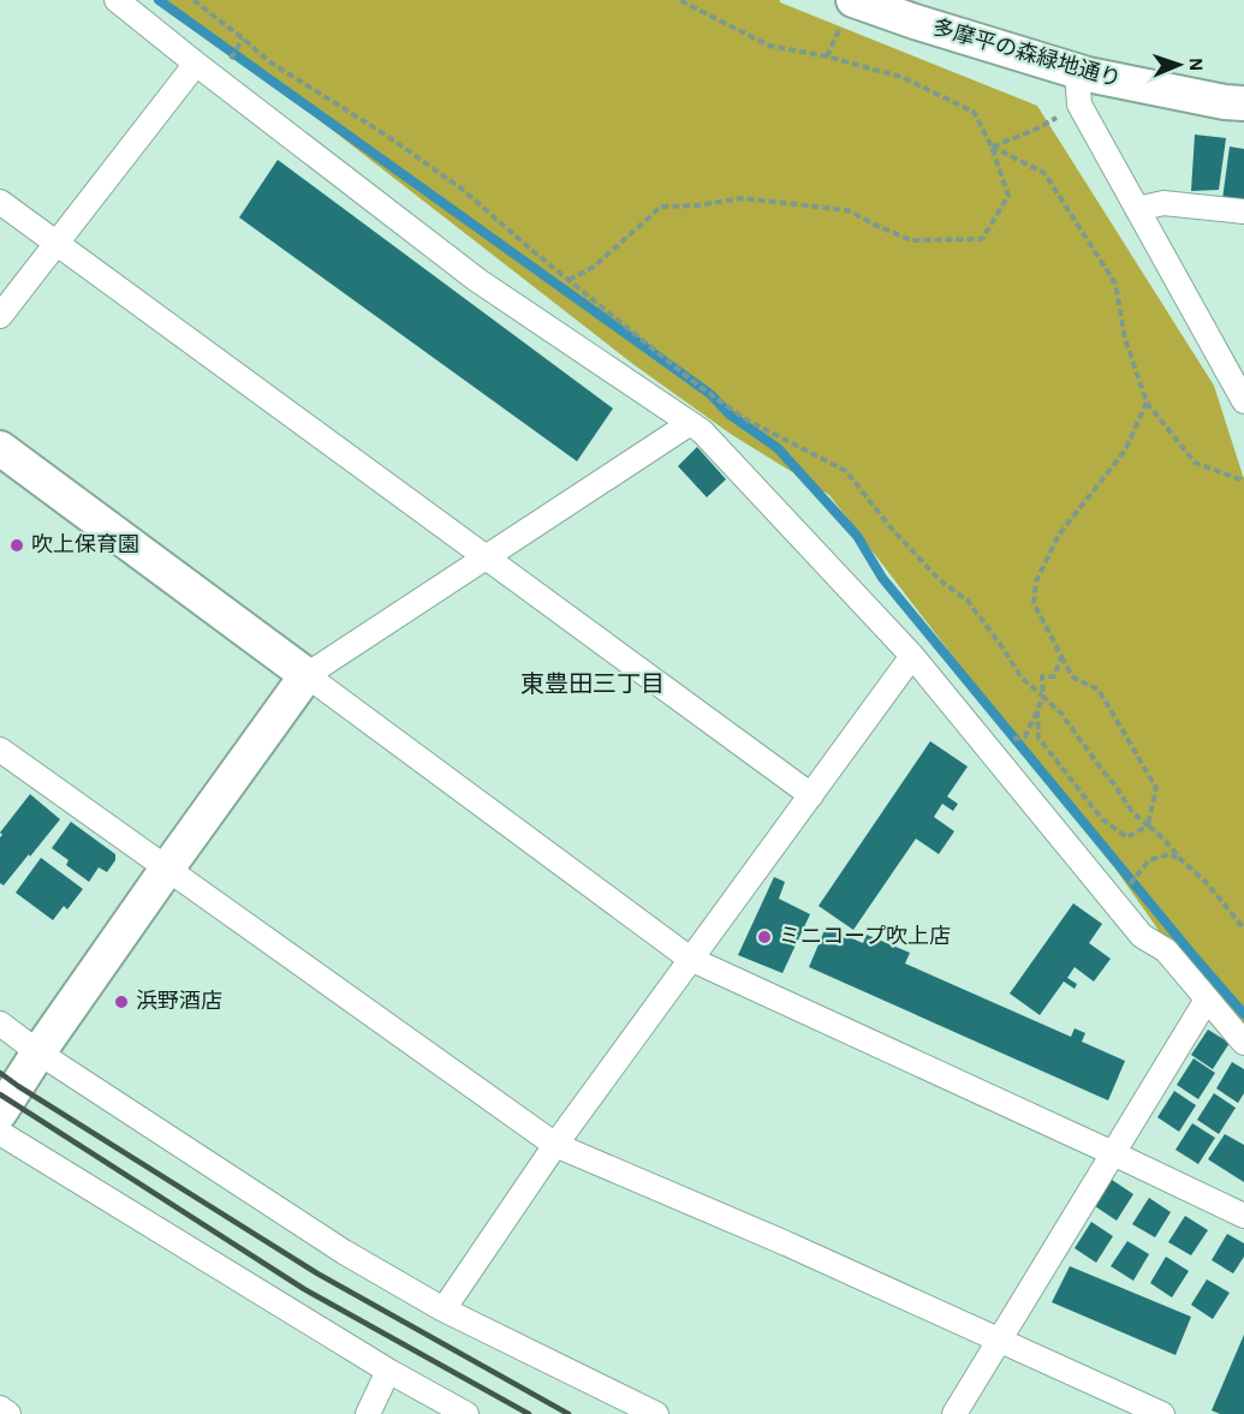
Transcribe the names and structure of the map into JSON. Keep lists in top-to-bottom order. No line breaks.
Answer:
{"streets":{"street":["多摩平の森緑地通り"]},"districts":["東豊田三丁目"],"places":["吹上保育園","ミニコープ吹上店","浜野酒店"],"north":"right"}
